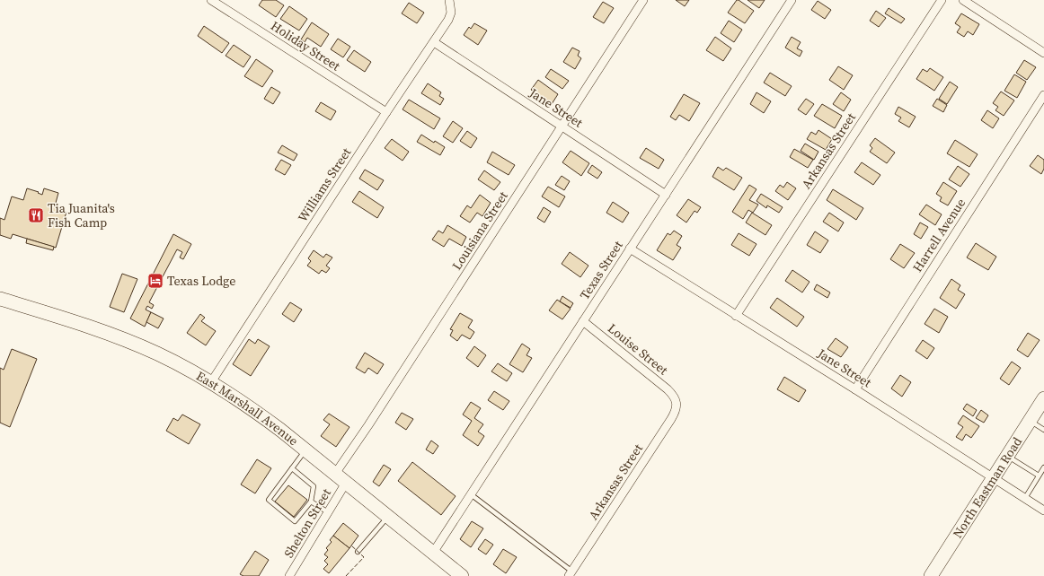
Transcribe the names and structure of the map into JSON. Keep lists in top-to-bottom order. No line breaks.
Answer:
{"streets":{"main road":["East Marshall Avenue","North Eastman Road"],"street":["Holiday Street","Jane Street","Arkansas Street","Williams Street","Louisiana Street","Harrell Avenue","Texas Street","Louise Street","Shelton Street"]},"crossings":[["Holiday Street","Williams Street"],["Jane Street","Arkansas Street"],["Jane Street","Williams Street"],["Jane Street","Louisiana Street"],["Jane Street","Harrell Avenue"],["Jane Street","Texas Street"],["Jane Street","North Eastman Road"],["Arkansas Street","Louise Street"],["Williams Street","East Marshall Avenue"],["Louisiana Street","East Marshall Avenue"],["Texas Street","Louise Street"],["Texas Street","East Marshall Avenue"],["East Marshall Avenue","Shelton Street"]],"places":{"restaurant":["Tia Juanita's Fish Camp"],"hotel":["Texas Lodge"]}}
